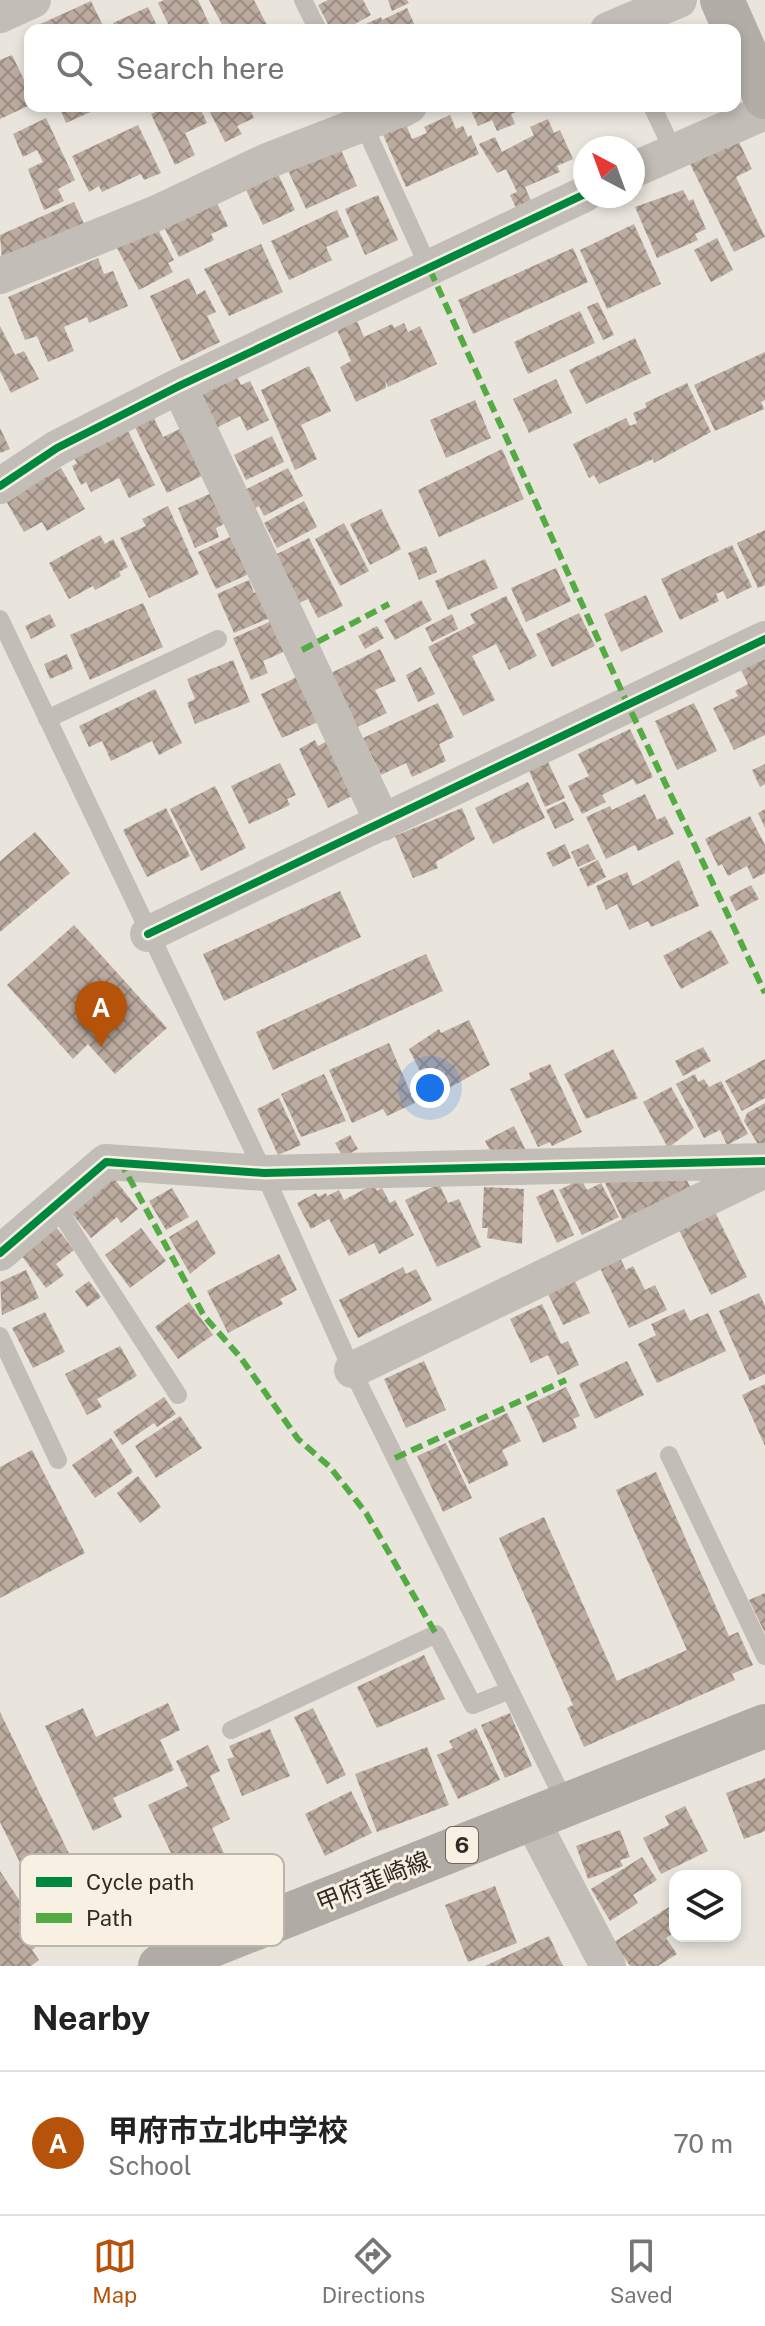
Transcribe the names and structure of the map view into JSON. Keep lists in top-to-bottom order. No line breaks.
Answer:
{"streets":{"main road":["6","甲府韮崎線"]},"legend":["Cycle path","Path"],"north":"top left","page":{"search":"Search here","pins":"A","heading":"Nearby","list":[{"mark":"A","name":"甲府市立北中学校","note":"School","value":"70 m"}],"nav":["Map","Directions","Saved"]}}
